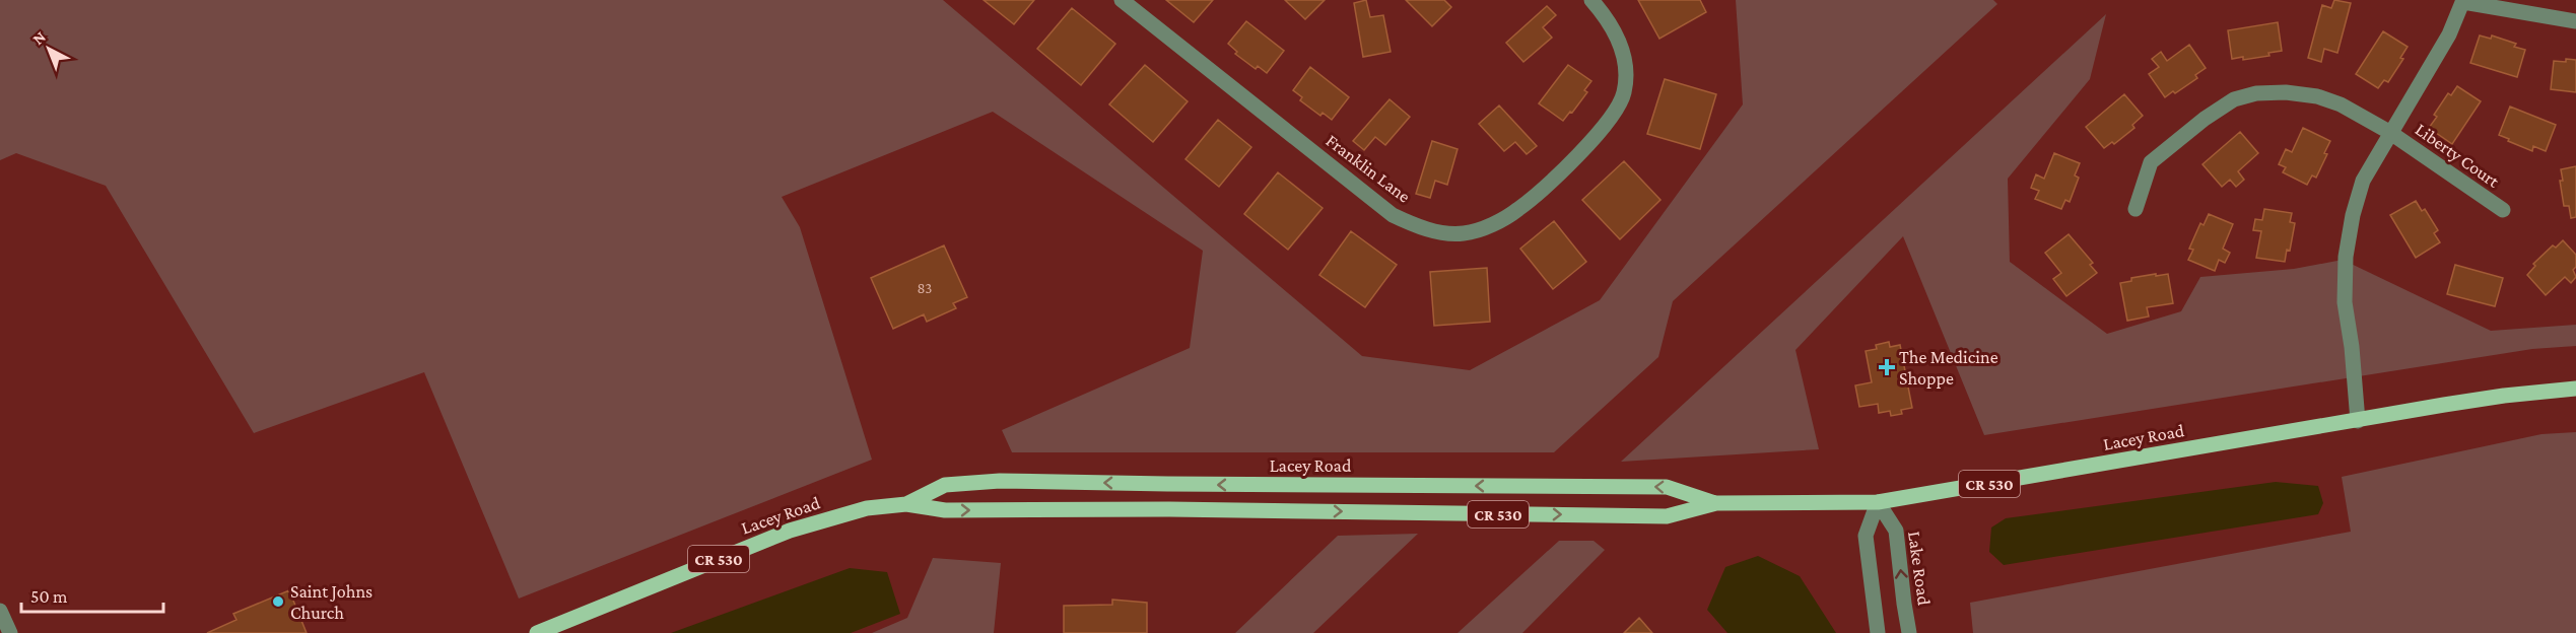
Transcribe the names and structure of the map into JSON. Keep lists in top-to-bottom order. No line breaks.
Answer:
{"streets":{"main road":["Lacey Road","CR 530"],"street":["Liberty Court","Franklin Lane","Lake Road"]},"crossings":[["Lacey Road","Lake Road"]],"places":{"health":["The Medicine Shoppe"],"other":["Saint Johns Church"]},"house_numbers":["83"],"scale_bar":"50 m","north":"top left"}
